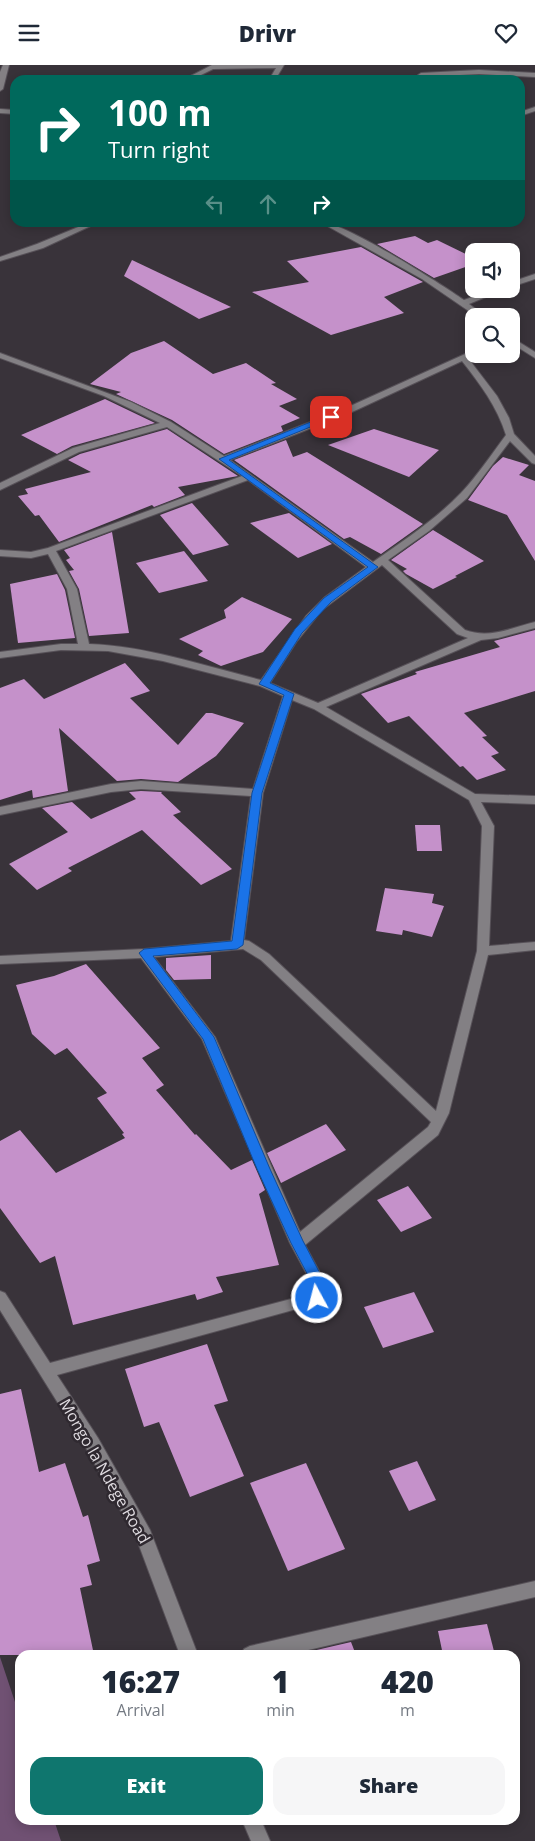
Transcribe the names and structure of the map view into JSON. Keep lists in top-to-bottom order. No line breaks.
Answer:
{"streets":{"street":["Mongo la Ndege Road"]},"page":{"header":"Drivr","turn":["100 m","Turn right"],"eta":["16:27","Arrival","1","min","420","m"],"buttons":["Exit","Share"]}}
